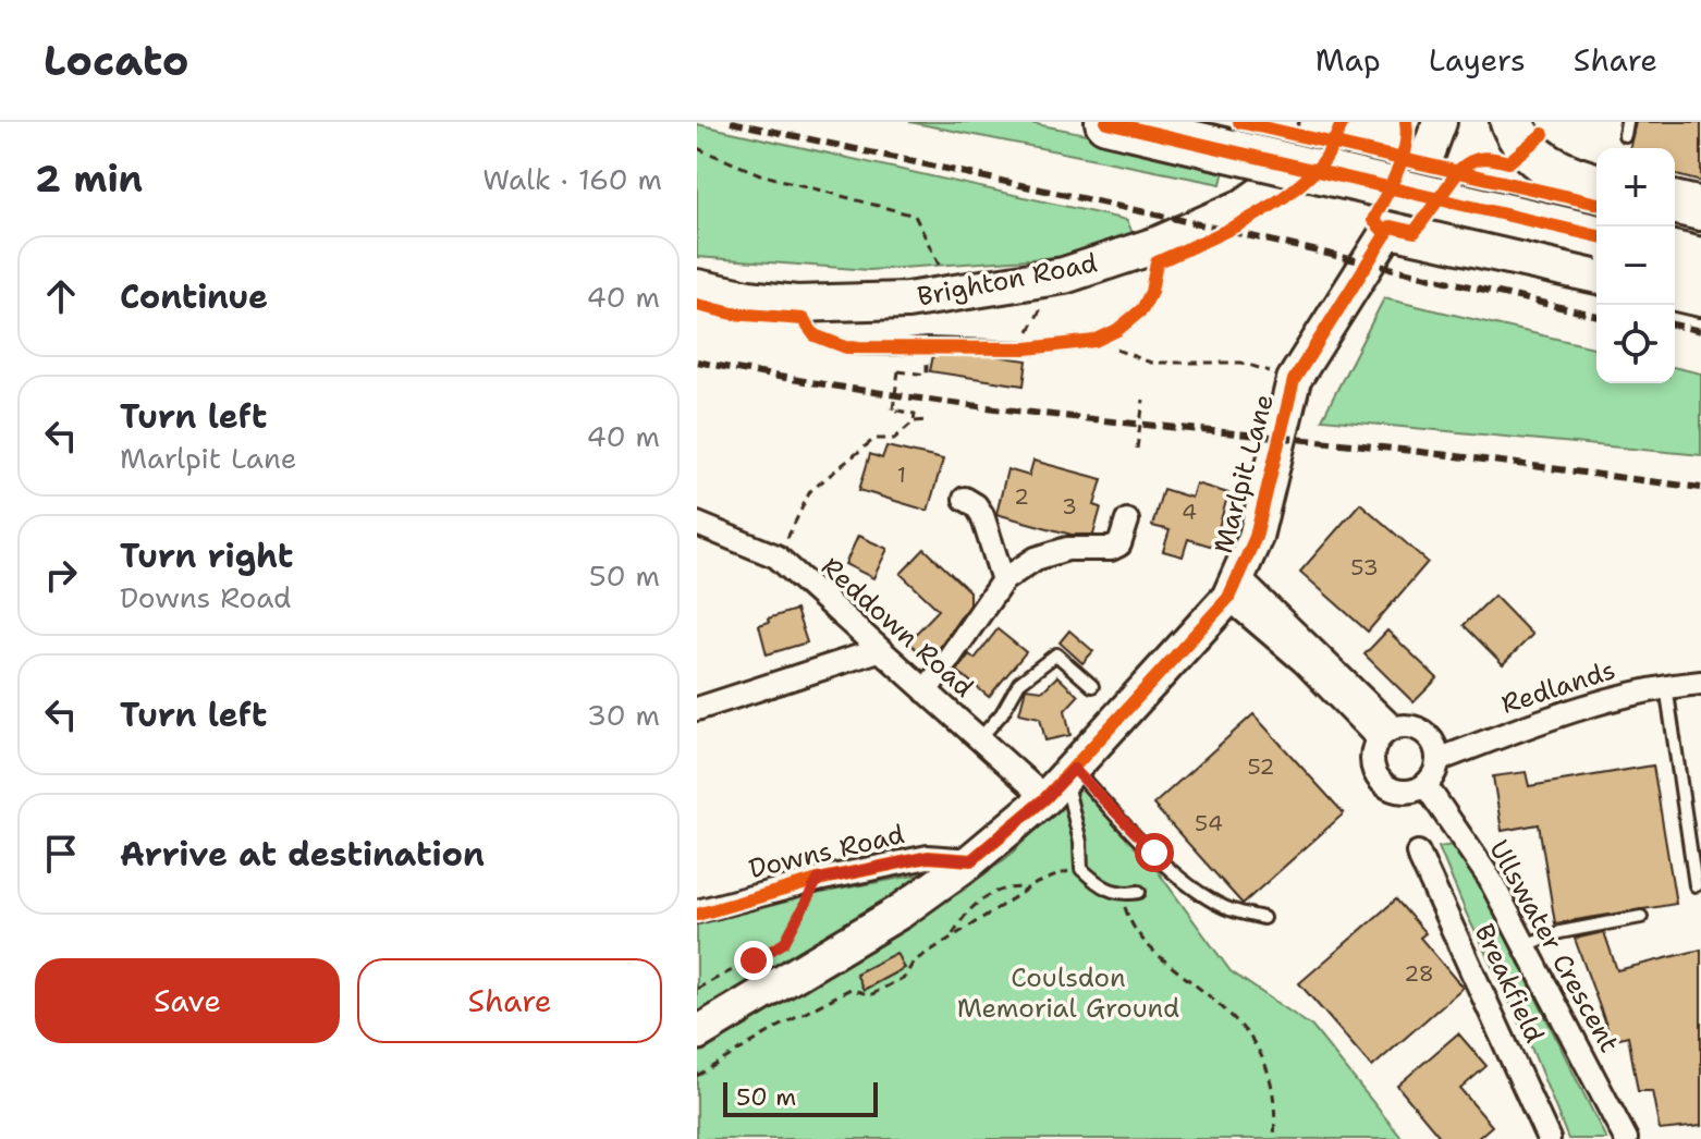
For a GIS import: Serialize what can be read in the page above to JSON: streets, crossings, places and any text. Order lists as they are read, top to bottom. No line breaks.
{"streets":{"main road":["Brighton Road","Marlpit Lane"],"street":["Reddown Road","Redlands","Downs Road","Ullswater Crescent","Breakfield"]},"crossings":[["Marlpit Lane","Reddown Road"],["Marlpit Lane","Downs Road"],["Redlands","Ullswater Crescent"]],"parks":["Coulsdon Memorial Ground"],"house_numbers":["1","2","3","4","53","52","54","28"],"scale_bar":"50 m","page":{"header":"Locato","nav":["Map","Layers","Share"],"heading":["2 min","Walk · 160 m"],"map_buttons":["+","−"],"list":[["Continue","40 m"],["Turn left","Marlpit Lane","40 m"],["Turn right","Downs Road","50 m"],["Turn left","30 m"],"Arrive at destination"],"buttons":["Save","Share"],"scale":"50 m"}}
